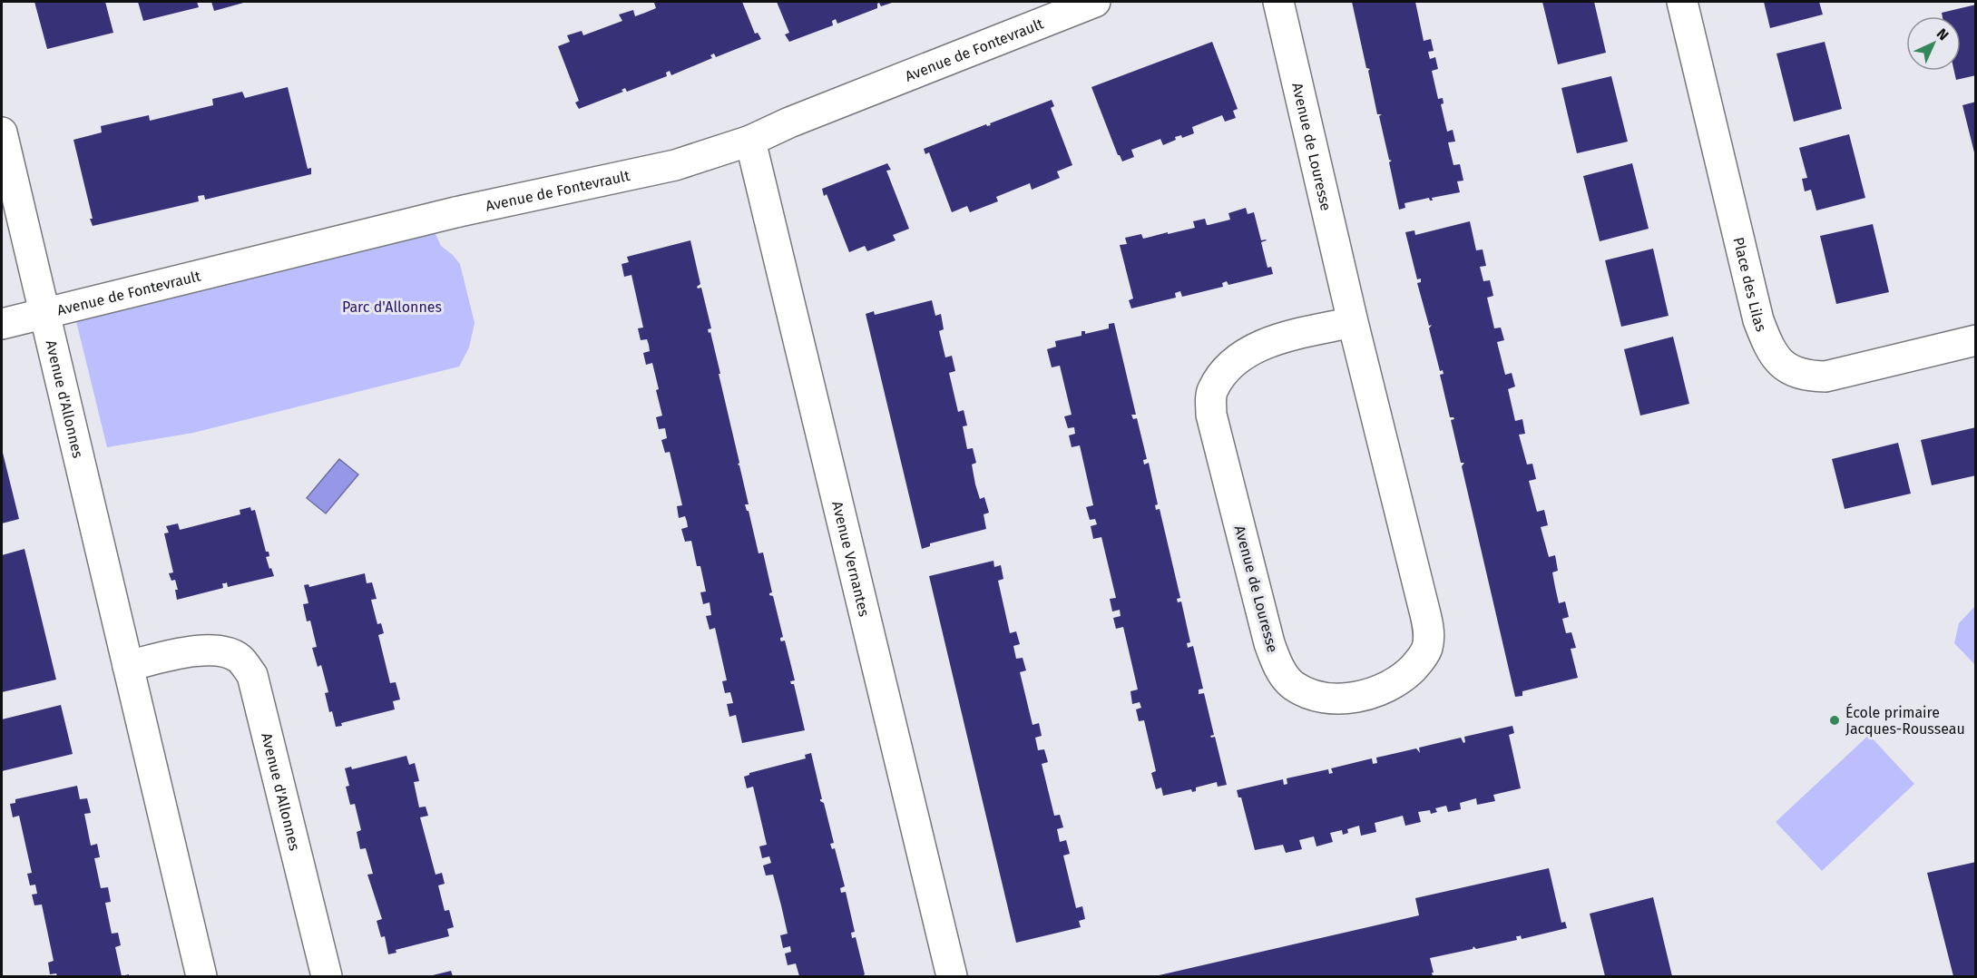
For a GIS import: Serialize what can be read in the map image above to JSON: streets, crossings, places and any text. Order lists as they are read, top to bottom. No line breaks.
{"streets":{"street":["Avenue de Fontevrault","Avenue de Louresse","Place des Lilas","Avenue d'Allonnes","Avenue Vernantes"]},"crossings":[["Avenue de Fontevrault","Avenue d'Allonnes"],["Avenue de Fontevrault","Avenue Vernantes"]],"parks":["Parc d'Allonnes"],"places":["École primaire Jacques-Rousseau"],"north":"top right"}
